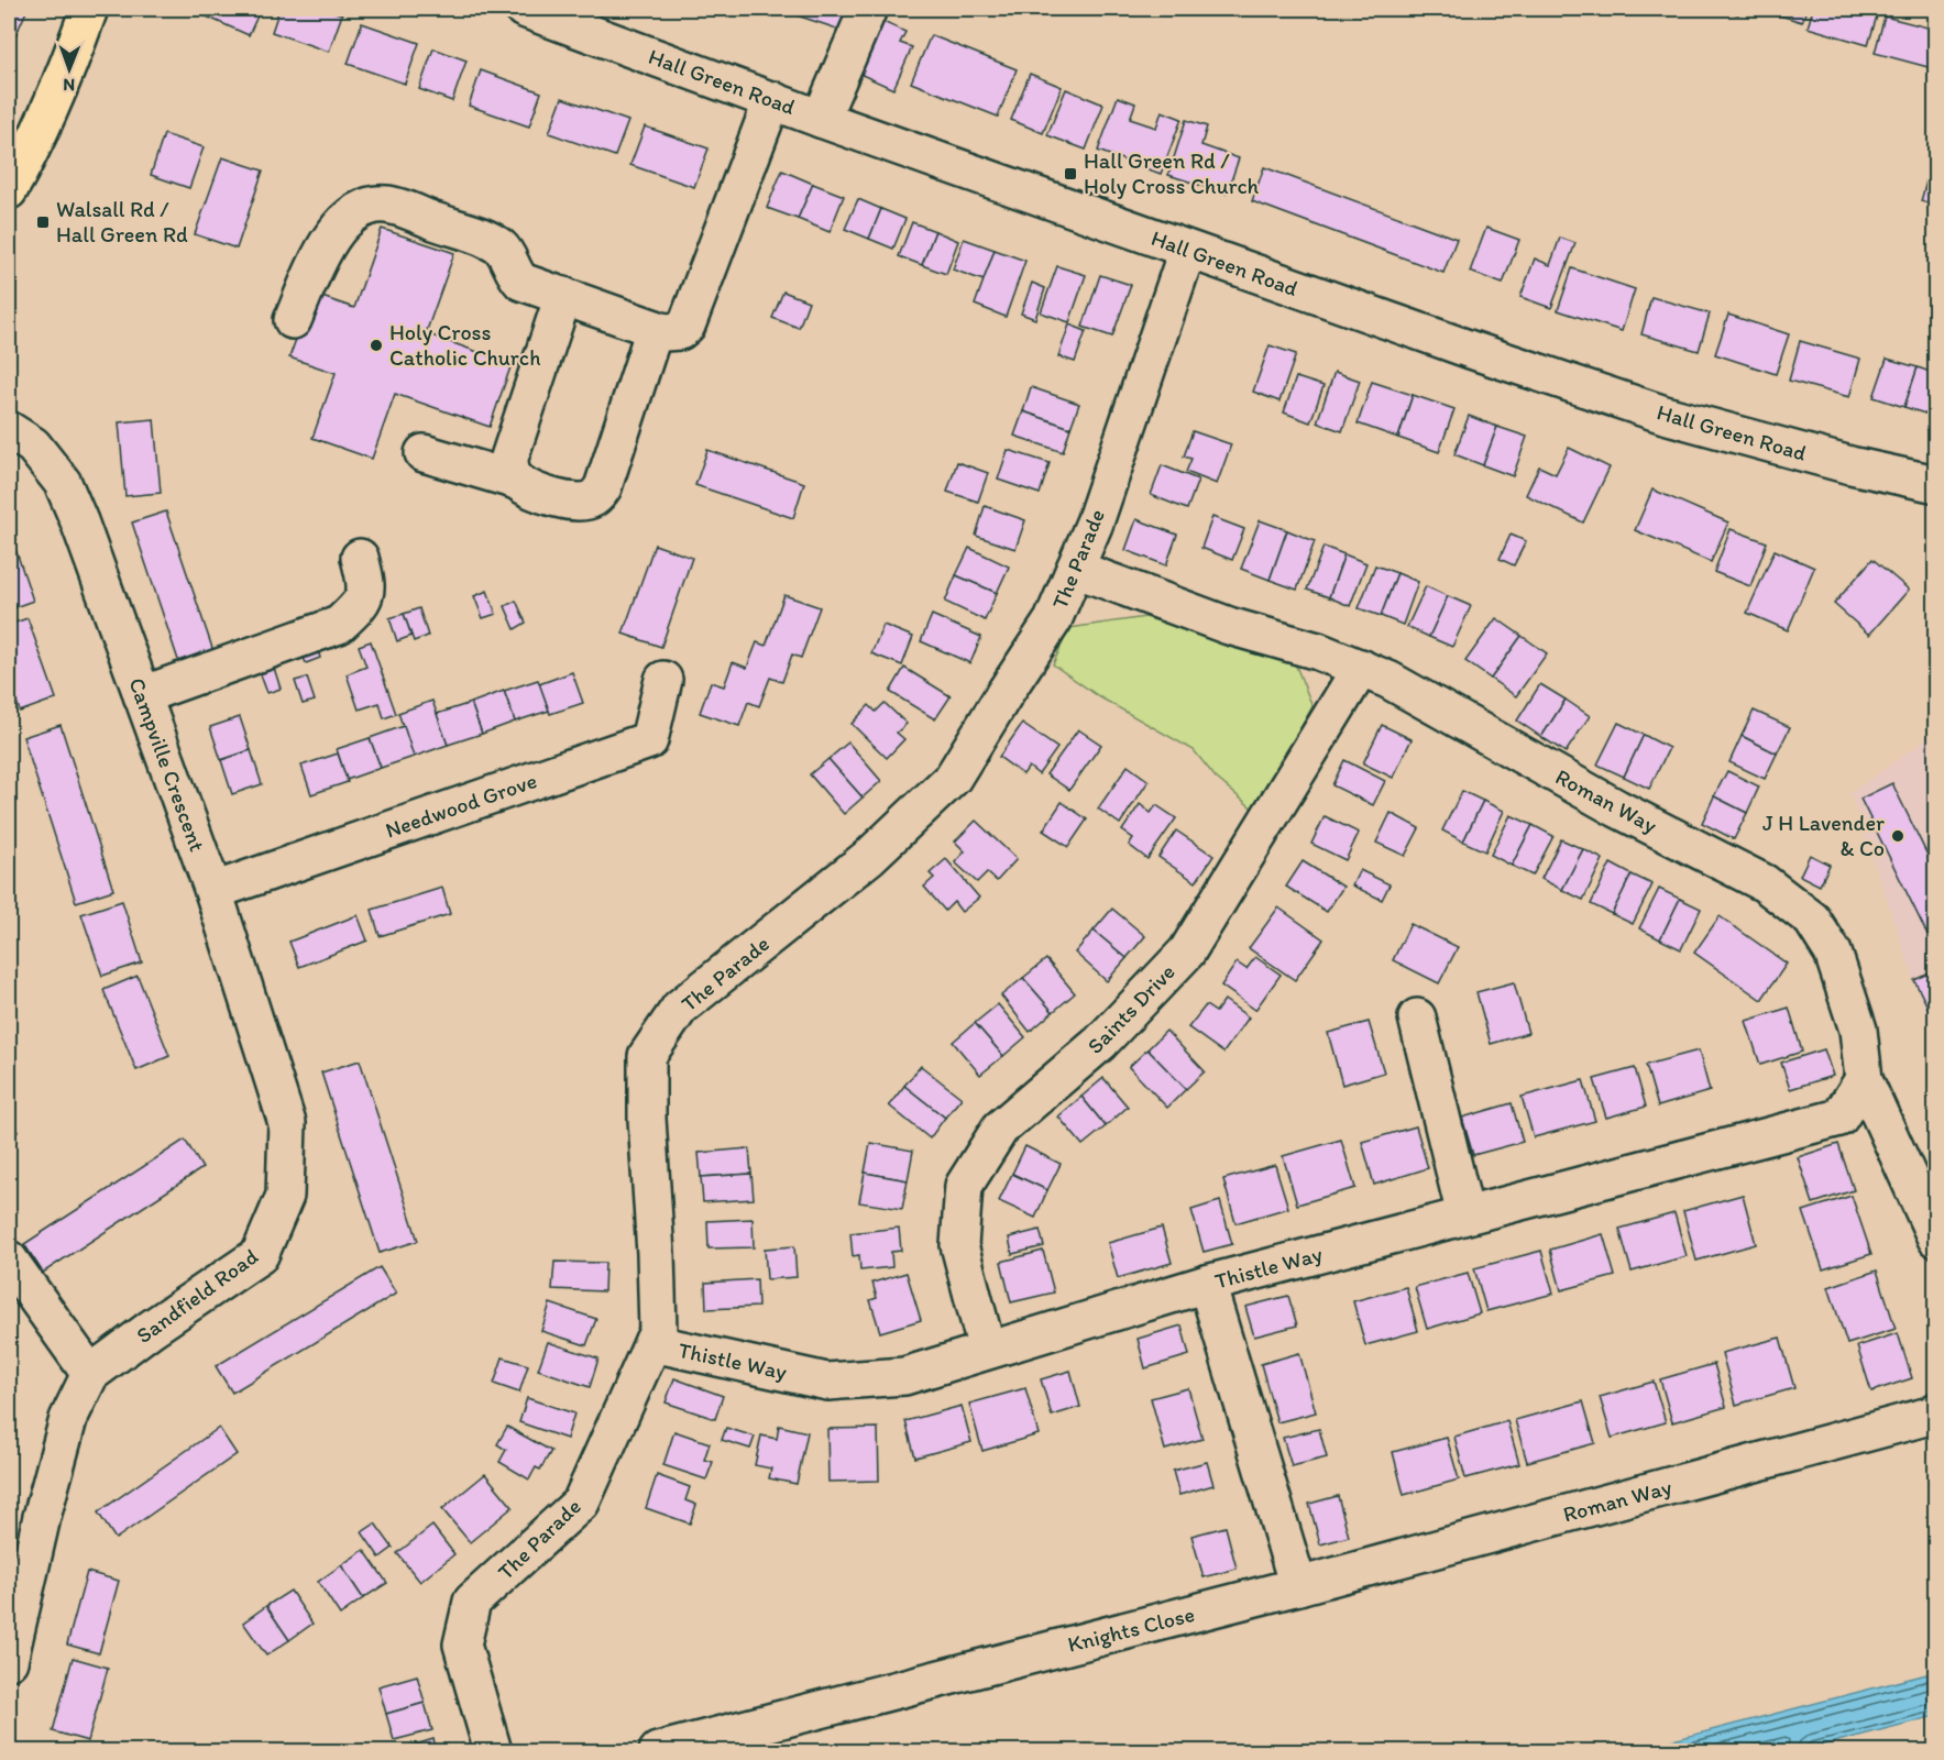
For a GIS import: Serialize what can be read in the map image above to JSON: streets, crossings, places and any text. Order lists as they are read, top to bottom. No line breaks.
{"streets":{"street":["Hall Green Road","The Parade","Campville Crescent","Roman Way","Needwood Grove","Saints Drive","Thistle Way","Sandfield Road","Knights Close"]},"crossings":[["Hall Green Road","The Parade"],["The Parade","Roman Way"],["The Parade","Thistle Way"],["Campville Crescent","Needwood Grove"],["Campville Crescent","Sandfield Road"],["Roman Way","Saints Drive"],["Roman Way","Thistle Way"],["Roman Way","Knights Close"],["Saints Drive","Thistle Way"]],"places":{"transit":["Hall Green Rd / Holy Cross Church","Walsall Rd / Hall Green Rd"],"other":["Holy Cross Catholic Church","J H Lavender & Co"]},"north":"bottom"}
